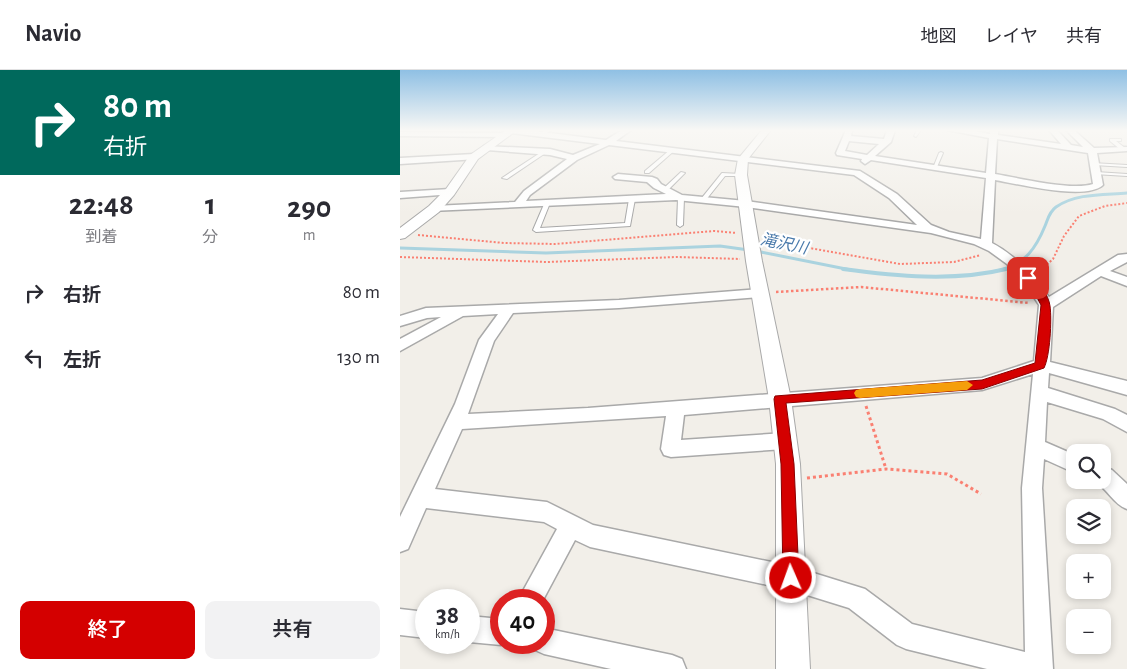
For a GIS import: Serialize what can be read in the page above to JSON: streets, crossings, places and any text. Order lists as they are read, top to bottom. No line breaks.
{"water":["滝沢川"],"page":{"header":"Navio","nav":["地図","レイヤ","共有"],"turn":["80 m","右折"],"eta":["22:48","到着","1","分","290","m"],"list":[{"name":"右折","value":"80 m"},{"name":"左折","value":"130 m"}],"map_buttons":["+","−"],"speed":"38 km/h","limit":"40","buttons":["終了","共有"]}}
